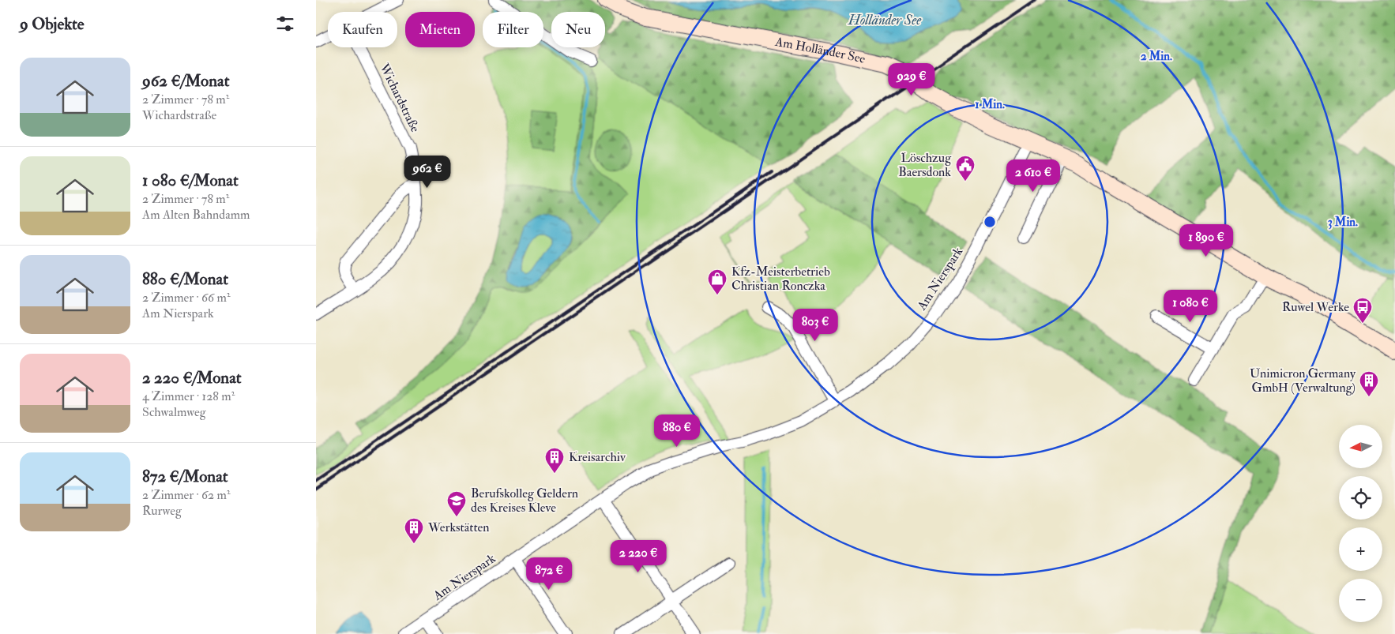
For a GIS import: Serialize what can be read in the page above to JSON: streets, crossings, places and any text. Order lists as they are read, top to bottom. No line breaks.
{"streets":{"street":["Am Holländer See","Wichardstraße","Am Nierspark"]},"crossings":[["Am Holländer See","Am Nierspark"]],"water":["Holländer See"],"places":{"public building":["Löschzug Baersdonk"],"shop":["Kfz-Meisterbetrieb Christian Ronczka"],"bus stop":["Ruwel Werke"],"building":["Unimicron Germany GmbH (Verwaltung)","Kreisarchiv","Werkstätten"],"school or university":["Berufskolleg Geldern des Kreises Kleve"]},"north":"left","page":{"heading":"9 Objekte","chip":["Kaufen","Mieten","Filter","Neu"],"list":[{"name":"962 €/Monat","note":"2 Zimmer · 78 m² · Wichardstraße"},{"name":"1 080 €/Monat","note":"2 Zimmer · 78 m² · Am Alten Bahndamm"},{"name":"880 €/Monat","note":"2 Zimmer · 66 m² · Am Nierspark"},{"name":"2 220 €/Monat","note":"4 Zimmer · 128 m² · Schwalmweg"},{"name":"872 €/Monat","note":"2 Zimmer · 62 m² · Rurweg"}],"price":["929 €","962 €","2 610 €","1 890 €","1 080 €","803 €","880 €","2 220 €","872 €"],"map_buttons":["+","−"]},"rings":["2 Min.","1 Min.","3 Min."]}
